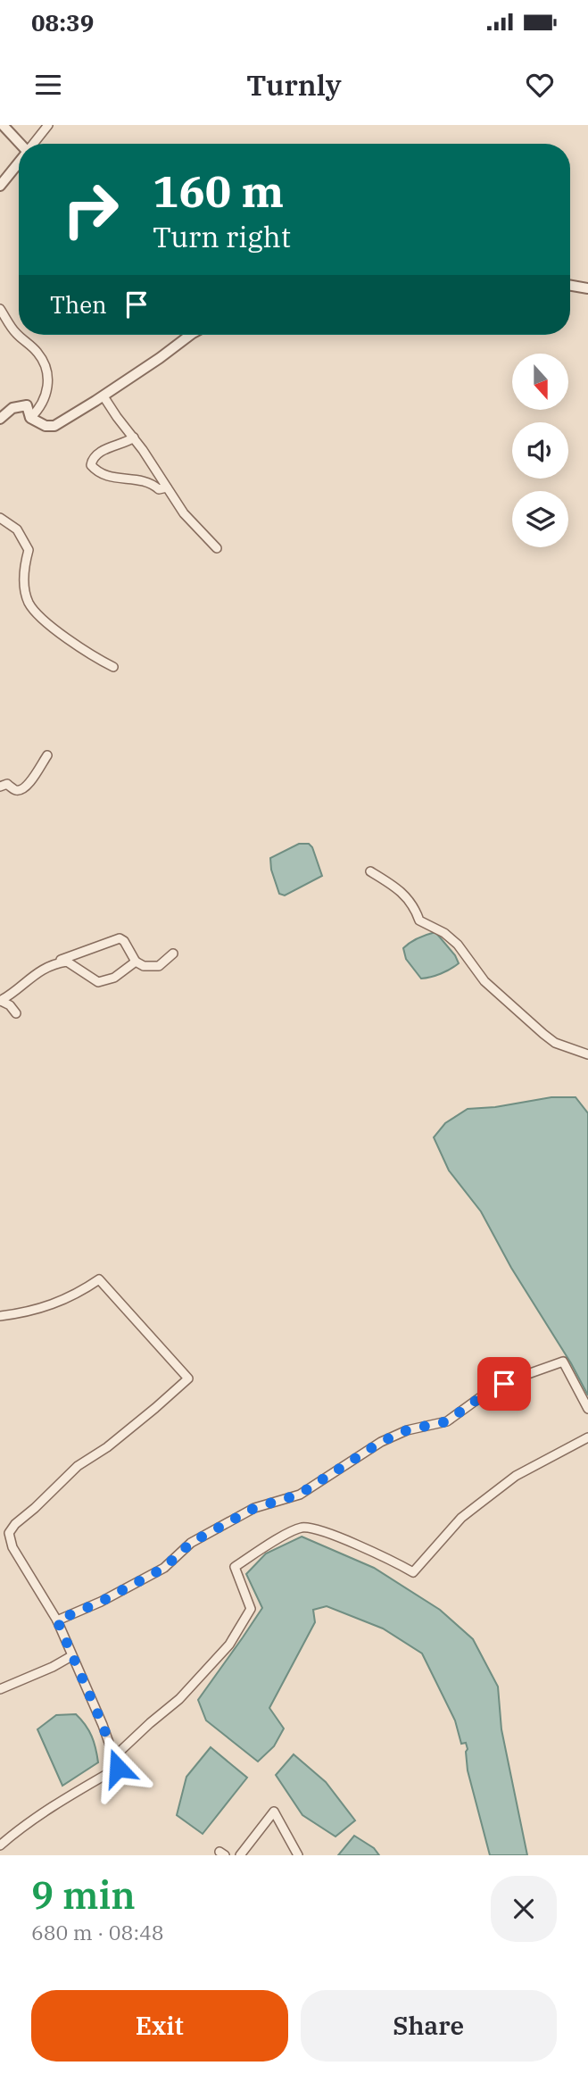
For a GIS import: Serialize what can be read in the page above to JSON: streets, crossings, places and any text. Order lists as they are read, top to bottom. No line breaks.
{"north":"bottom","page":{"status":"08:39","header":"Turnly","turn":["160 m","Turn right"],"then":"Then","heading":["9 min","680 m · 08:48"],"buttons":["Exit","Share"]}}
